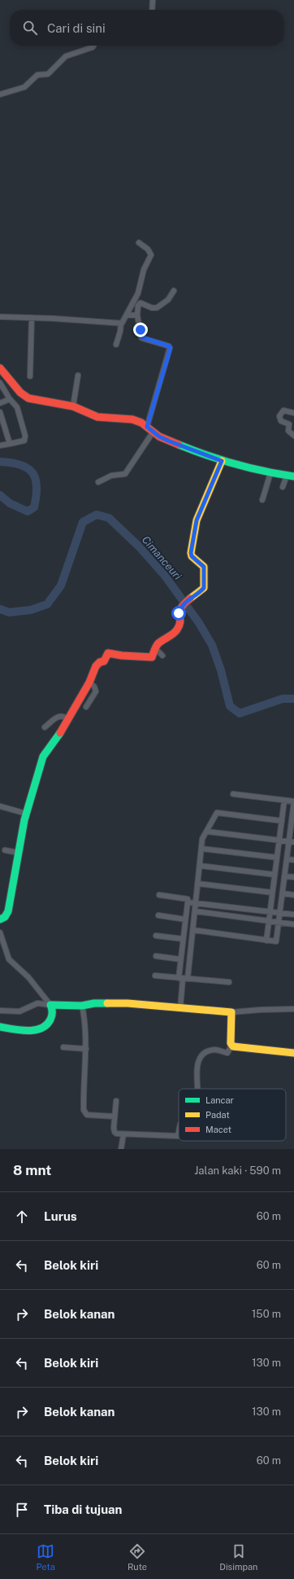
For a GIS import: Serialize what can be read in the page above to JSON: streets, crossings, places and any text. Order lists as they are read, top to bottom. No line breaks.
{"water":["Cimanceuri"],"legend":["Lancar","Padat","Macet"],"page":{"search":"Cari di sini","heading":["8 mnt","Jalan kaki · 590 m"],"list":[["Lurus","60 m"],["Belok kiri","60 m"],["Belok kanan","150 m"],["Belok kiri","130 m"],["Belok kanan","130 m"],["Belok kiri","60 m"],"Tiba di tujuan"],"nav":["Peta","Rute","Disimpan"]}}
